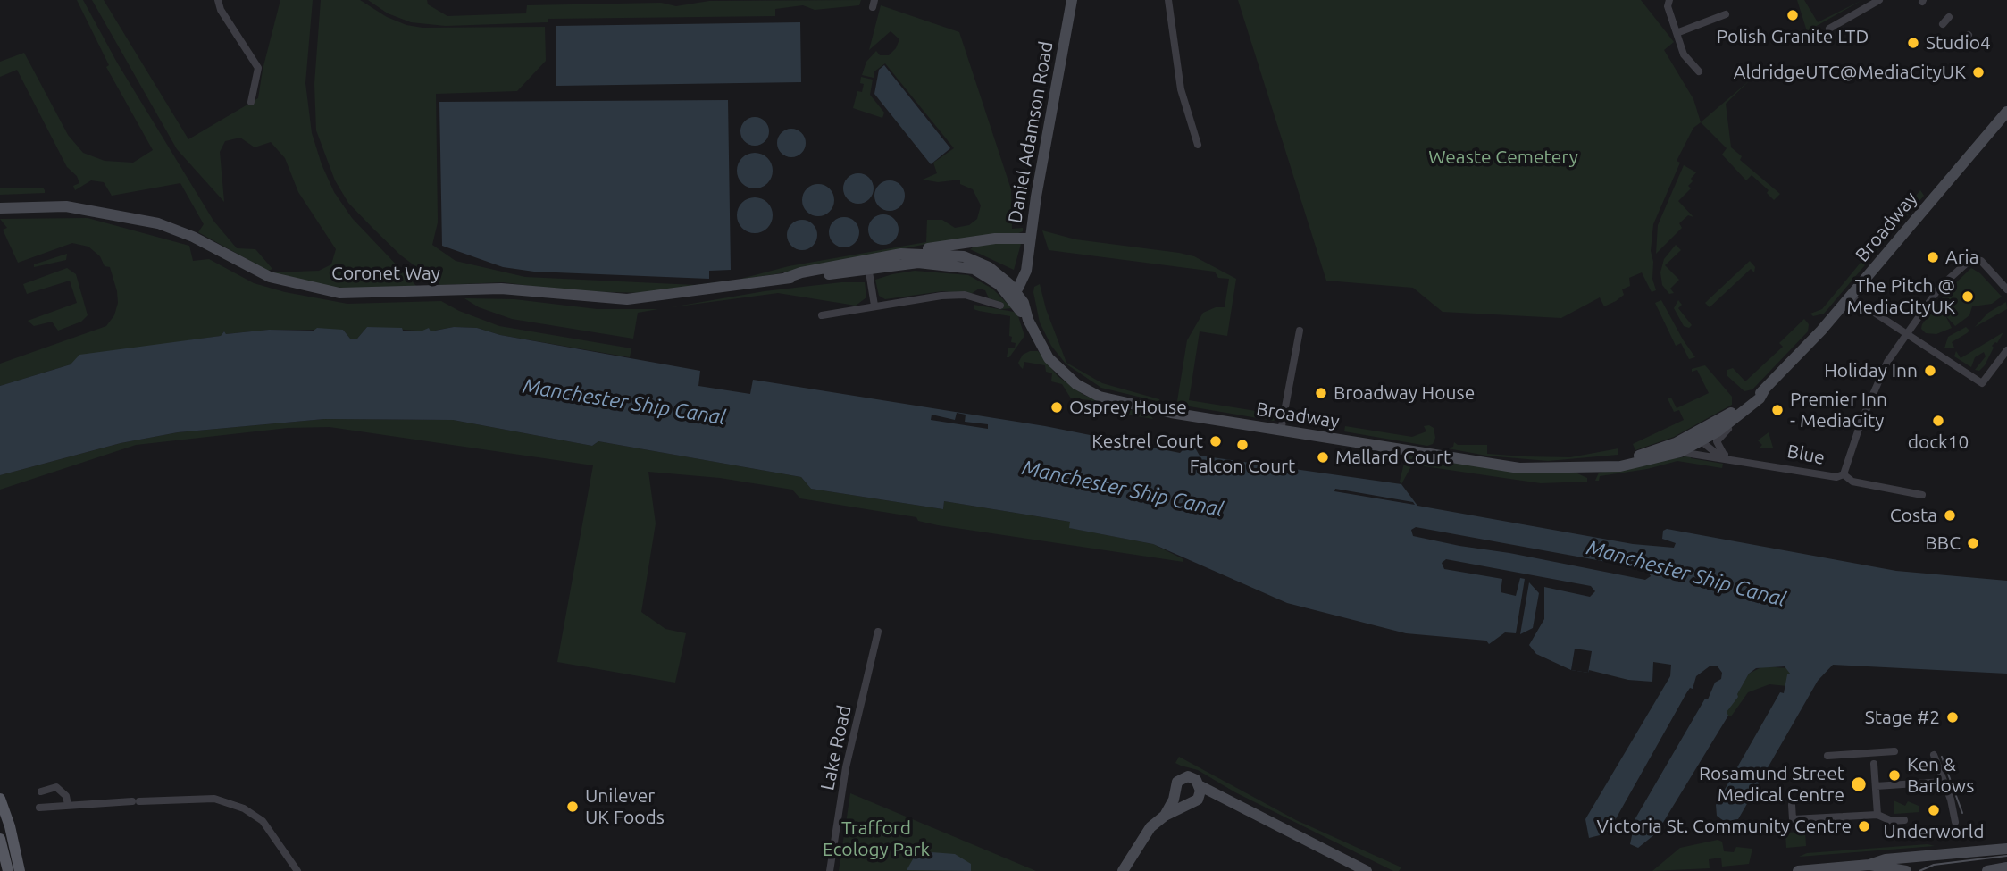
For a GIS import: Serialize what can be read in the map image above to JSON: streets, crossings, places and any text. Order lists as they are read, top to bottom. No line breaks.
{"streets":{"street":["Daniel Adamson Road","Broadway","Coronet Way","Blue","Lake Road"]},"crossings":[["Daniel Adamson Road","Coronet Way"],["Broadway","Coronet Way"],["Broadway","Blue"]],"water":["Manchester Ship Canal"],"parks":["Weaste Cemetery","Trafford Ecology Park"],"places":["Polish Granite LTD","Studio4","AldridgeUTC@MediaCityUK","Aria","The Pitch @ MediaCityUK","Holiday Inn","Broadway House","Osprey House","Premier Inn - MediaCity","dock10","Kestrel Court","Falcon Court","Mallard Court","Costa","BBC","Stage #2","Ken & Barlows","Rosamund Street Medical Centre","Unilever UK Foods","Underworld","Victoria St. Community Centre"]}
